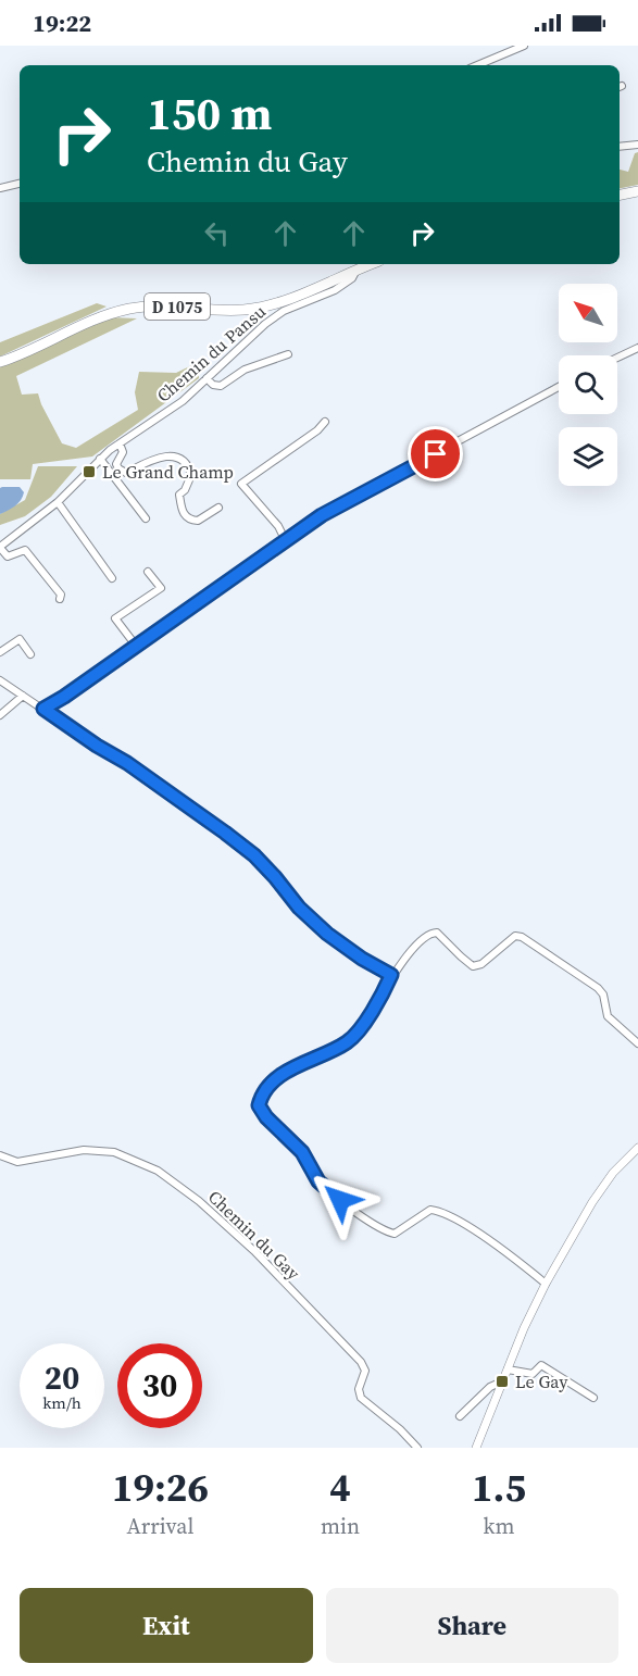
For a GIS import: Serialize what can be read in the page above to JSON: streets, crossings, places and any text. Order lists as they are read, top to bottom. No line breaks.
{"streets":{"main road":["D 1075"],"street":["Chemin du Pansu","Chemin du Gay"]},"crossings":[["D 1075","Chemin du Pansu"]],"places":{"transit":["Le Grand Champ","Le Gay"]},"north":"top left","page":{"status":"19:22","turn":["150 m","Chemin du Gay"],"speed":"20 km/h","limit":"30","eta":["19:26","Arrival","4","min","1.5","km"],"buttons":["Exit","Share"]}}
